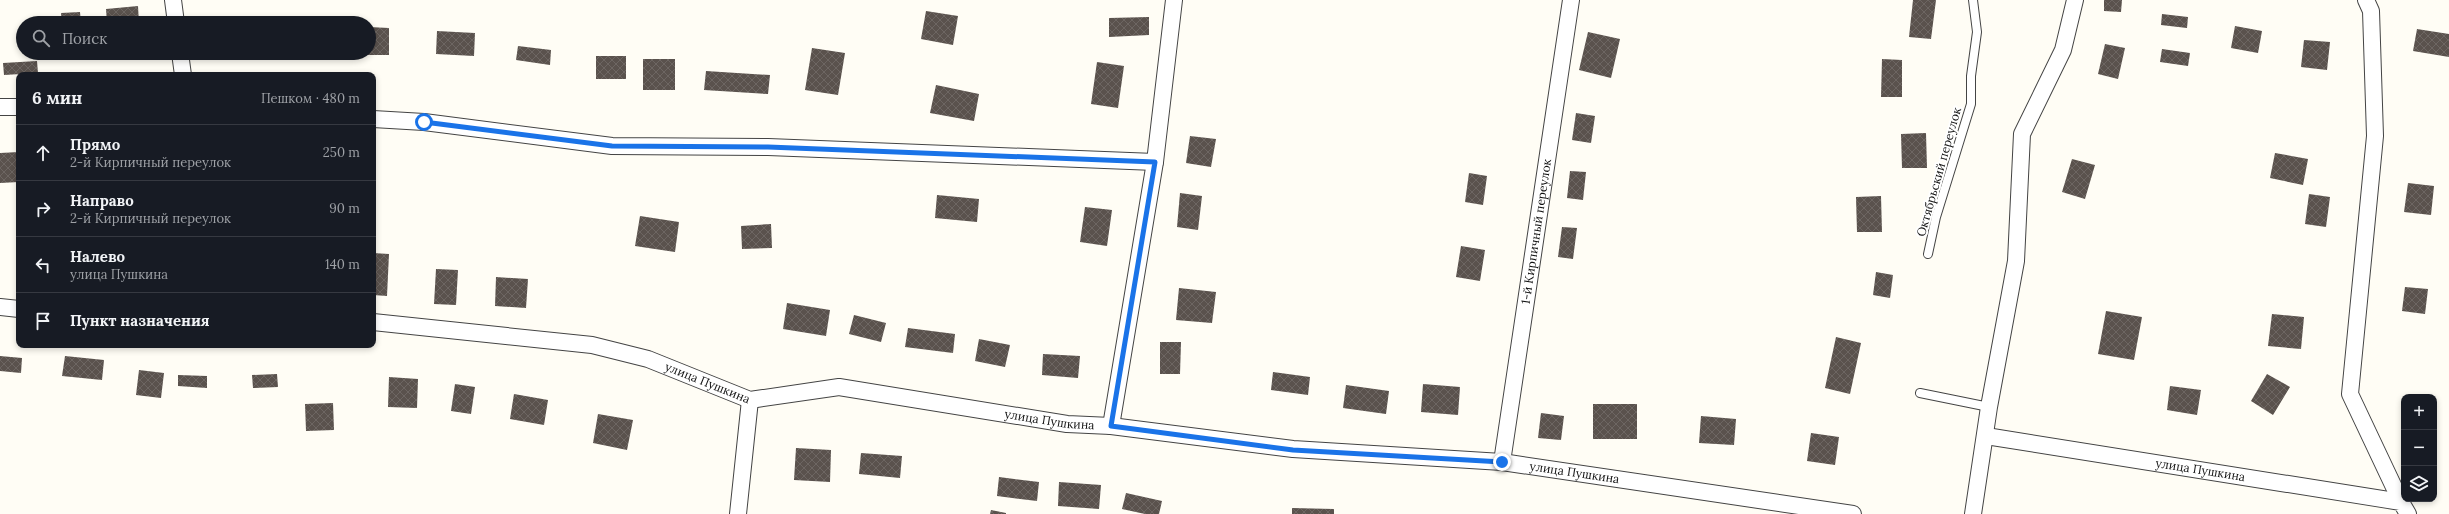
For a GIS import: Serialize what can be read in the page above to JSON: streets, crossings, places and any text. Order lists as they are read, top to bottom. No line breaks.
{"streets":{"street":["1-й Кирпичный переулок","улица Пушкина"],"lane":["Октябрьский переулок"]},"crossings":[["1-й Кирпичный переулок","улица Пушкина"]],"page":{"search":"Поиск","heading":["6 мин","Пешком · 480 m"],"list":[["Прямо","2-й Кирпичный переулок","250 m"],["Направо","2-й Кирпичный переулок","90 m"],["Налево","улица Пушкина","140 m"],"Пункт назначения"],"map_buttons":["+","−"]}}
